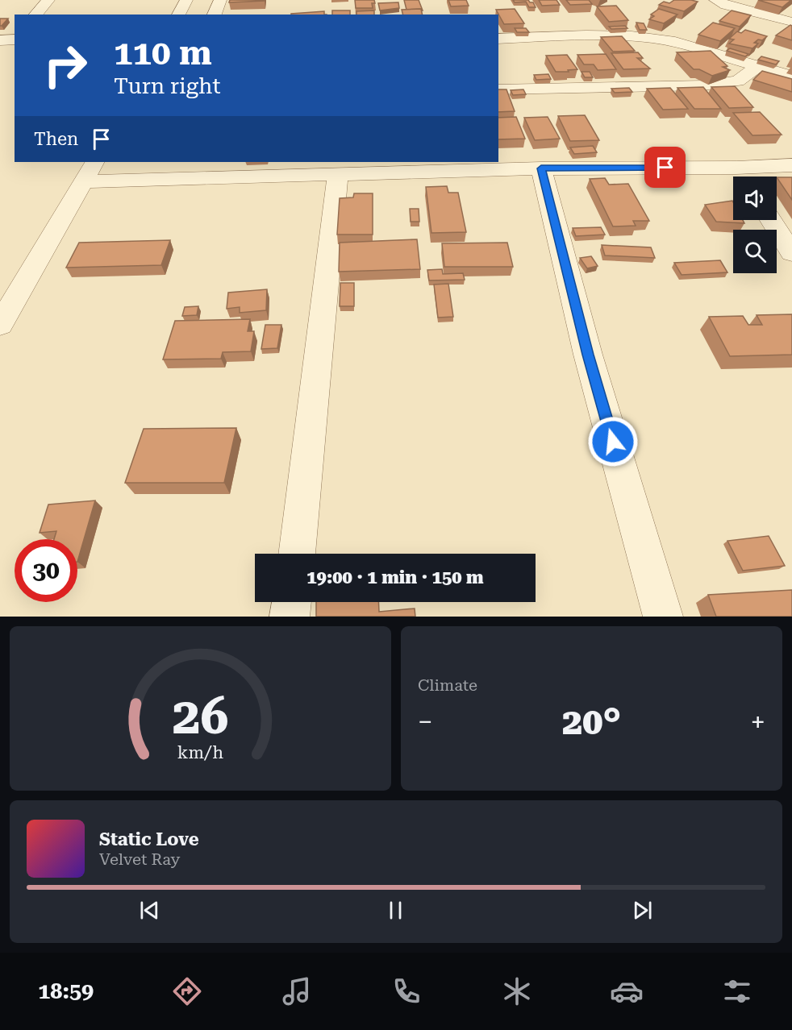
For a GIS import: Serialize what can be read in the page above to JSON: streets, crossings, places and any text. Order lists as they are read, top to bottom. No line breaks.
{"page":{"turn":["110 m","Turn right"],"then":"Then","limit":"30","trip":"19:00 · 1 min · 150 m","tile":"Climate","heat":["−","20°","+"],"song":["Static Love","Velvet Ray"],"tabs":"18:59","gauge":["26","km/h"]}}
